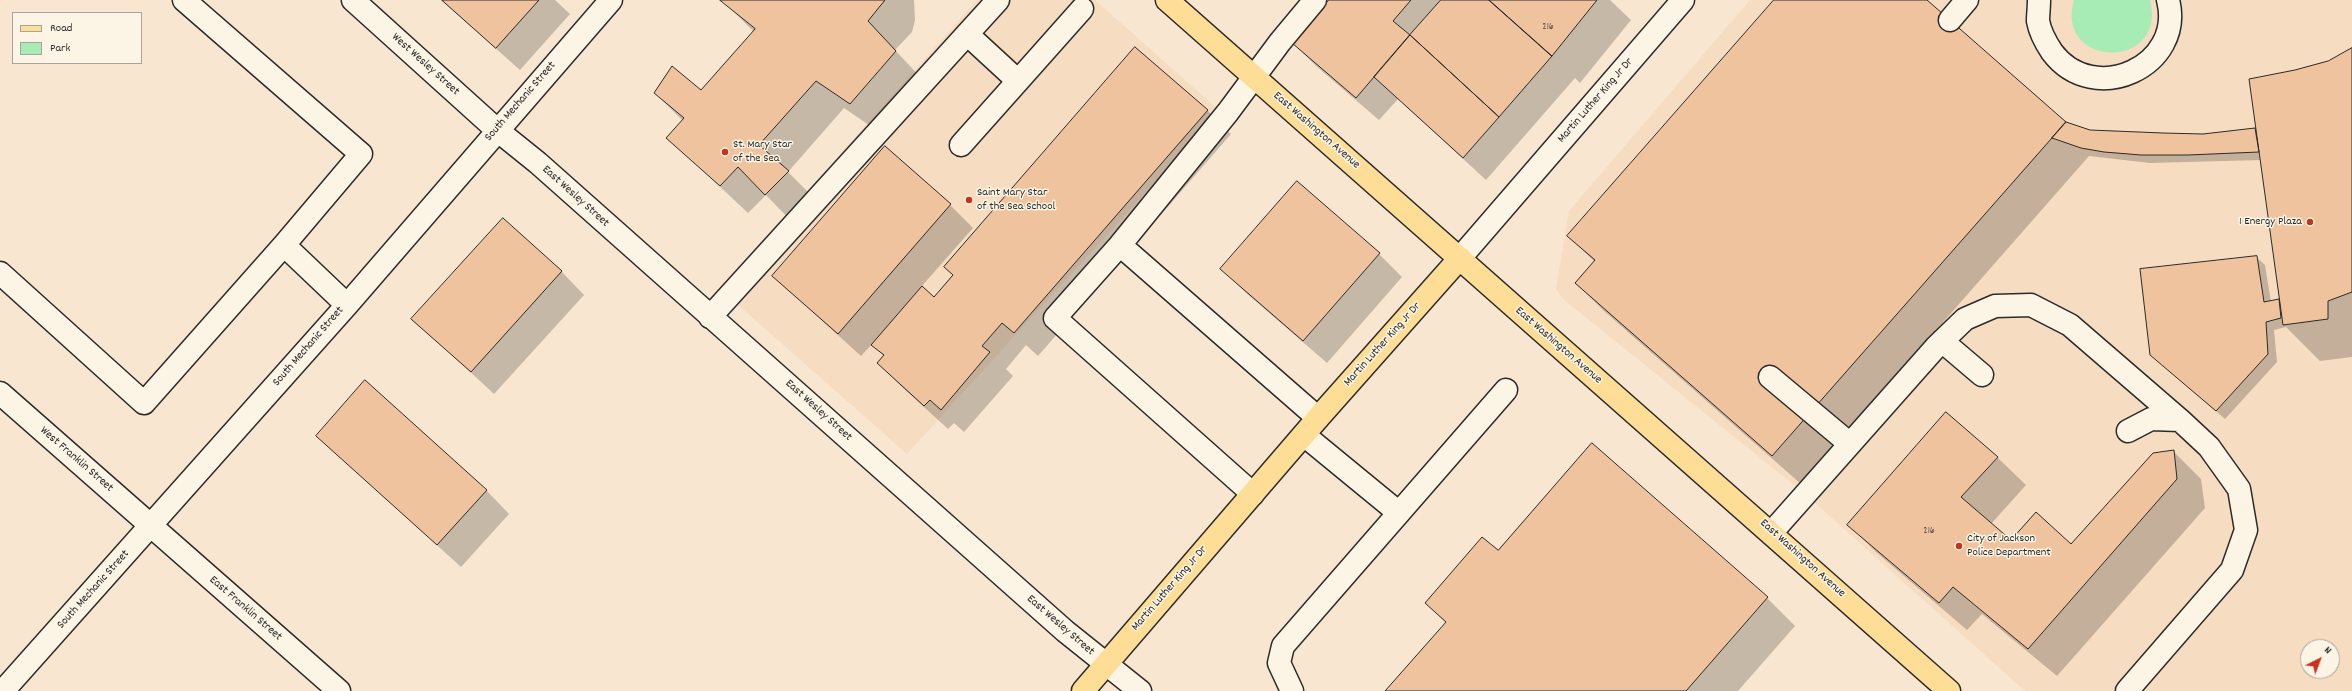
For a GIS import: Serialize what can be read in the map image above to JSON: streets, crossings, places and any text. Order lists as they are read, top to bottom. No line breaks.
{"streets":{"main road":["Martin Luther King Jr Dr","East Washington Avenue"],"street":["West Wesley Street","South Mechanic Street","East Wesley Street","West Franklin Street","East Franklin Street"]},"crossings":[["West Wesley Street","South Mechanic Street"],["West Wesley Street","East Wesley Street"],["Martin Luther King Jr Dr","East Washington Avenue"],["Martin Luther King Jr Dr","East Wesley Street"],["South Mechanic Street","East Wesley Street"],["South Mechanic Street","West Franklin Street"],["South Mechanic Street","East Franklin Street"],["West Franklin Street","East Franklin Street"]],"places":["St. Mary Star of the Sea","Saint Mary Star of the Sea School","1 Energy Plaza","City of Jackson Police Department"],"house_numbers":["216","216"],"legend":["Road","Park"],"north":"top right"}
